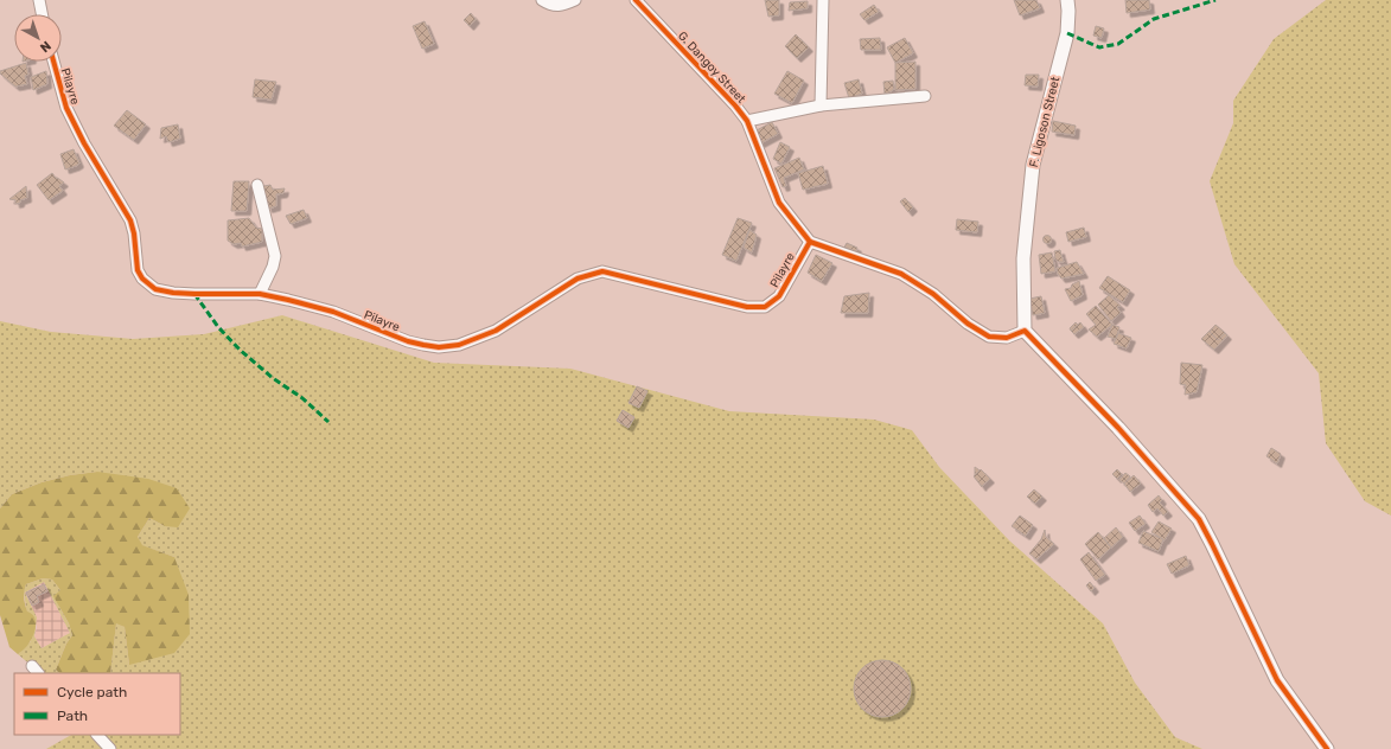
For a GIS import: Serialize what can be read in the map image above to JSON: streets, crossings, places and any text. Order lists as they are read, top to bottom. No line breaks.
{"streets":{"street":["G. Dangoy Street","Pilayre","F. Ligoson Street"]},"crossings":[["G. Dangoy Street","Pilayre"]],"legend":["Cycle path","Path"],"north":"bottom right"}
